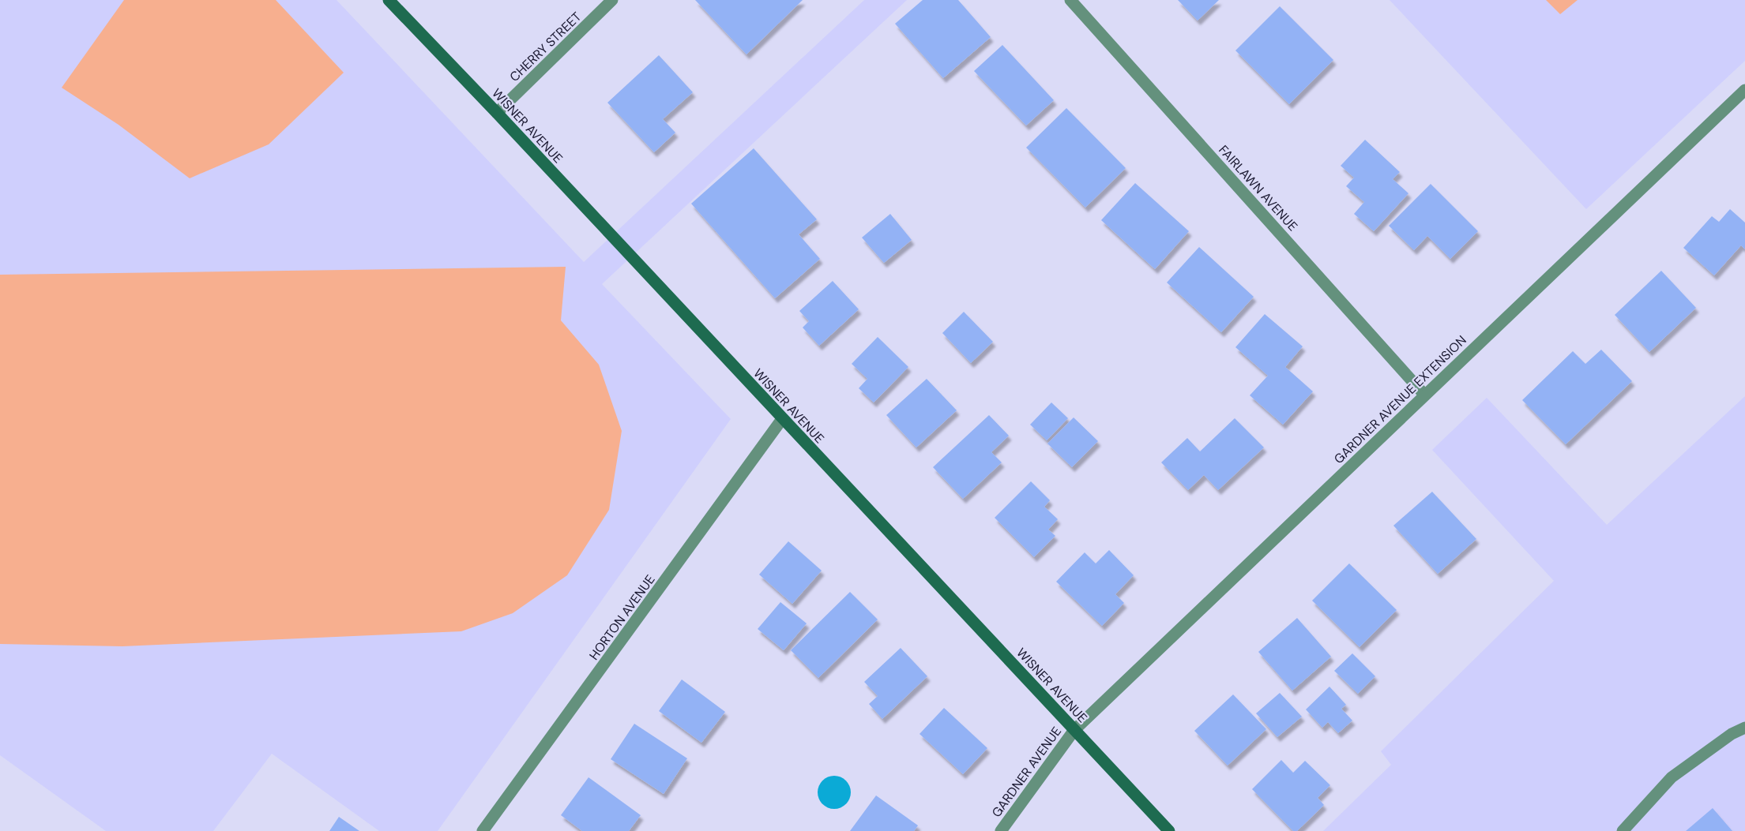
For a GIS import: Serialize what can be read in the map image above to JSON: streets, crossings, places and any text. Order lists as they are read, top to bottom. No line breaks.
{"streets":{"street":["CHERRY STREET","WISNER AVENUE","FAIRLAWN AVENUE","GARDNER AVENUE EXTENSION","HORTON AVENUE","GARDNER AVENUE"]},"crossings":[["CHERRY STREET","WISNER AVENUE"],["WISNER AVENUE","GARDNER AVENUE EXTENSION"],["WISNER AVENUE","HORTON AVENUE"],["WISNER AVENUE","GARDNER AVENUE"],["FAIRLAWN AVENUE","GARDNER AVENUE EXTENSION"],["GARDNER AVENUE EXTENSION","GARDNER AVENUE"]]}
